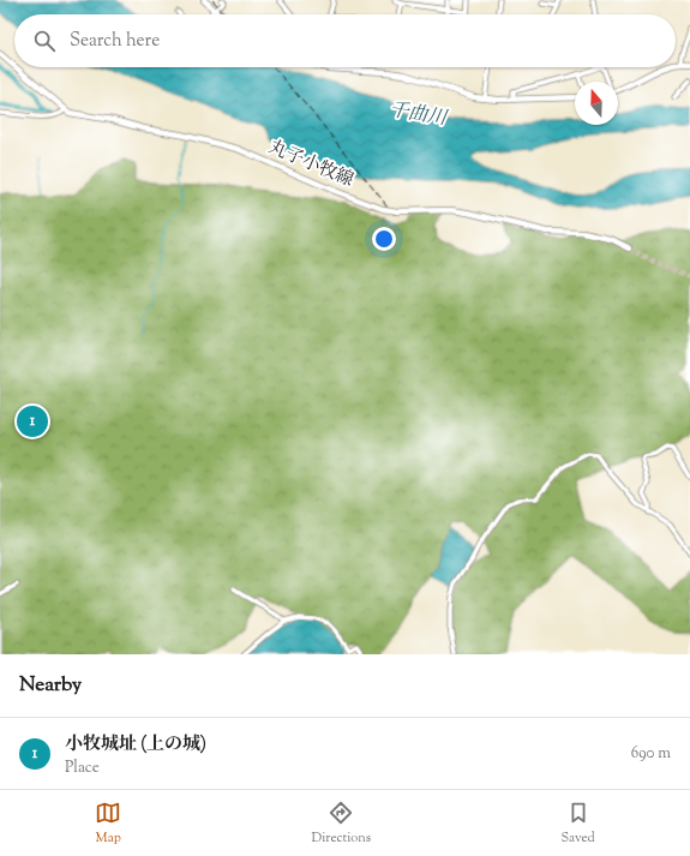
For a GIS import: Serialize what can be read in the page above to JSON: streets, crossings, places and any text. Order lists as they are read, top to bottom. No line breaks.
{"streets":{"street":["丸子小牧線"]},"water":["千曲川"],"north":"top","page":{"search":"Search here","pins":"1","heading":"Nearby","list":[{"mark":"1","name":"小牧城址 (上の城)","note":"Place","value":"690 m"}],"nav":["Map","Directions","Saved"]}}
